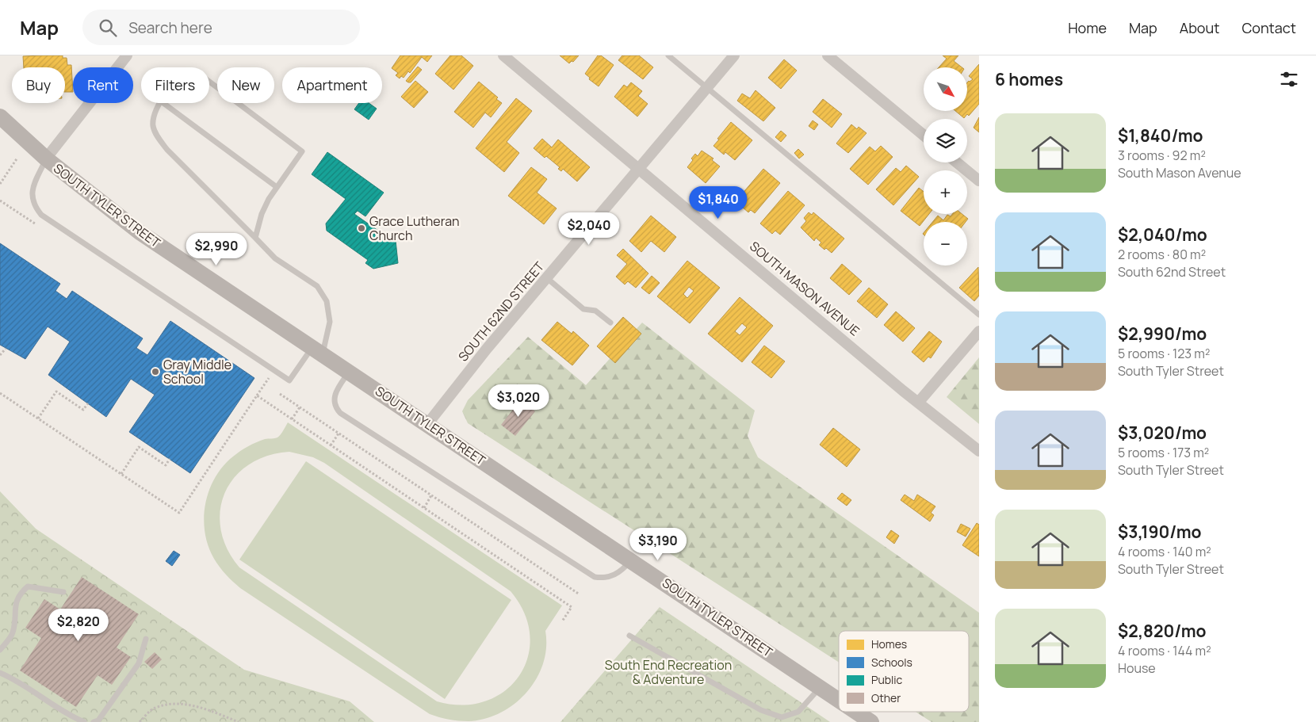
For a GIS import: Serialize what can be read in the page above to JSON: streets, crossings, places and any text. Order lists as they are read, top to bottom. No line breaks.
{"streets":{"street":["SOUTH TYLER STREET","SOUTH MASON AVENUE","SOUTH 62ND STREET"]},"crossings":[["SOUTH TYLER STREET","SOUTH 62ND STREET"],["SOUTH MASON AVENUE","SOUTH 62ND STREET"]],"parks":["South End Recreation & Adventure"],"places":["Grace Lutheran Church","Gray Middle School"],"legend":["Homes","Schools","Public","Other"],"north":"bottom right","page":{"header":"Map","search":"Search here","nav":["Home","Map","About","Contact"],"heading":"6 homes","map_buttons":["+","−"],"chip":["Buy","Rent","Filters","New","Apartment"],"list":[{"name":"$1,840/mo","note":"3 rooms · 92 m² · South Mason Avenue"},{"name":"$2,040/mo","note":"2 rooms · 80 m² · South 62nd Street"},{"name":"$2,990/mo","note":"5 rooms · 123 m² · South Tyler Street"},{"name":"$3,020/mo","note":"5 rooms · 173 m² · South Tyler Street"},{"name":"$3,190/mo","note":"4 rooms · 140 m² · South Tyler Street"},{"name":"$2,820/mo","note":"4 rooms · 144 m² · House"}],"price":["$1,840","$2,040","$2,990","$3,020","$3,190","$2,820"]}}
